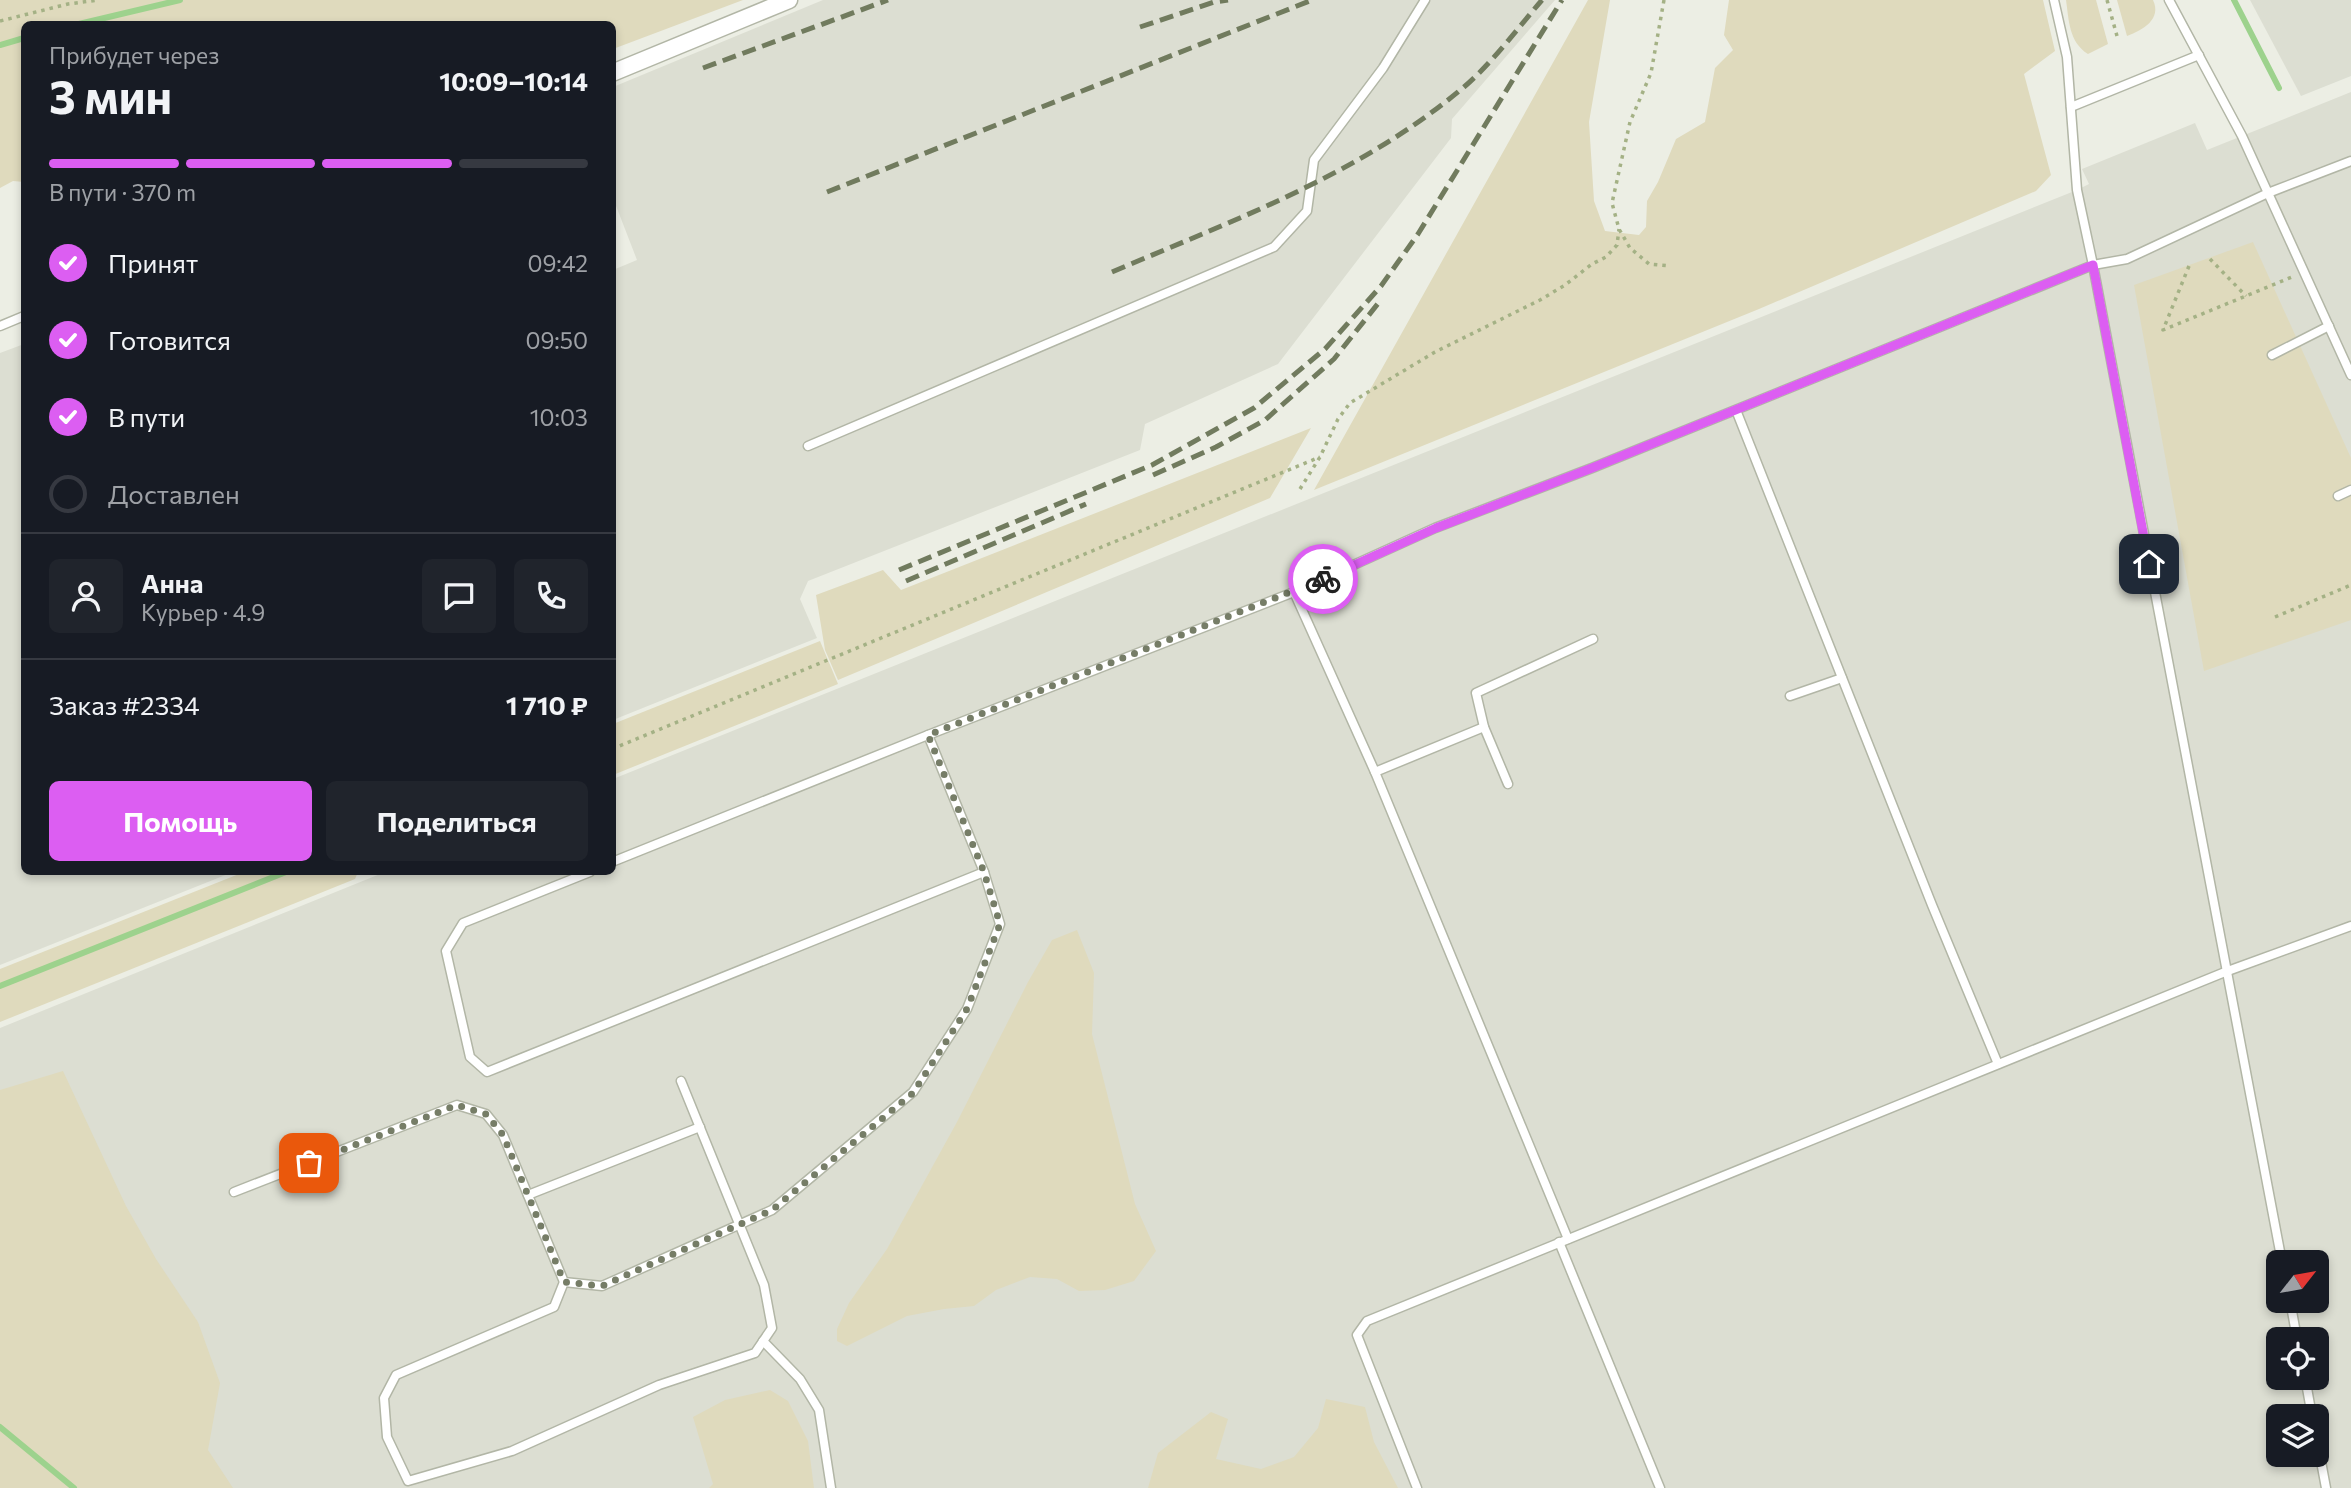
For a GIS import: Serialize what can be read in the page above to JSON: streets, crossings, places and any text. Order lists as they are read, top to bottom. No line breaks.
{"north":"top right","page":{"heading":["3 мин","Прибудет через","10:09–10:14"],"panel":["Анна","Курьер · 4.9","Заказ #2334","1 710 ₽"],"bar":"В пути · 370 m","list":[["Принят","09:42"],["Готовится","09:50"],["В пути","10:03"],"Доставлен"],"buttons":["Помощь","Поделиться"]}}
